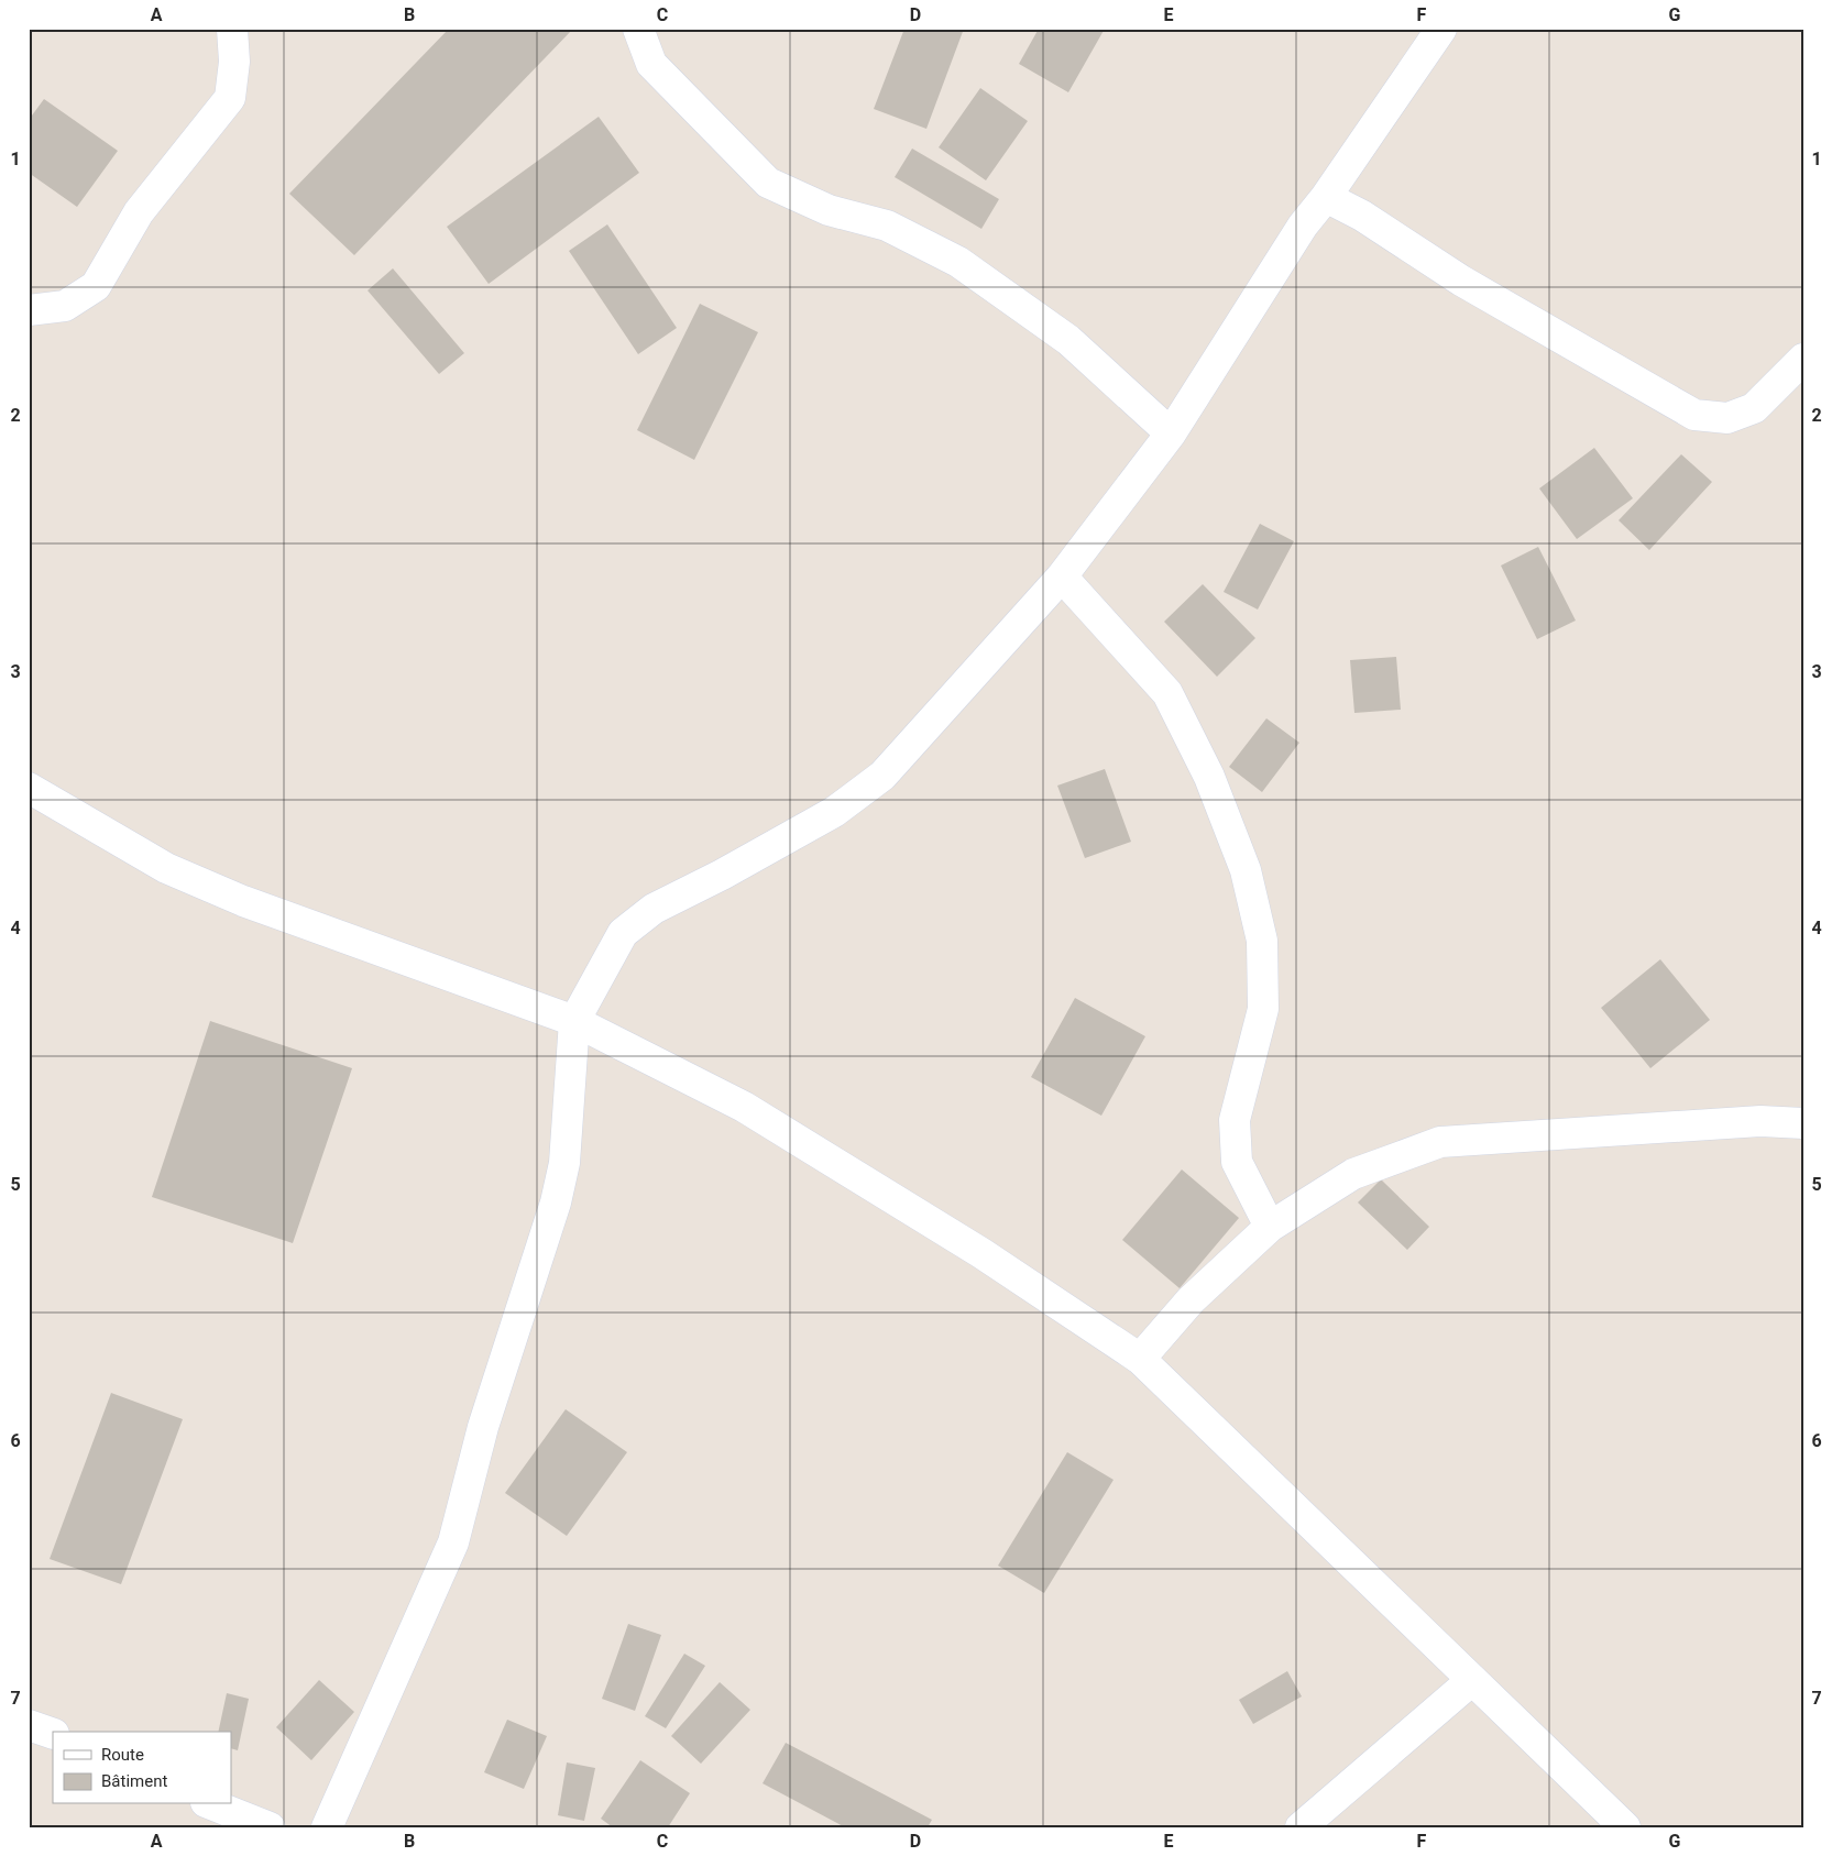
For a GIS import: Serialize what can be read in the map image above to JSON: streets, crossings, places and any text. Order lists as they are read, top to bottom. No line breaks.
{"legend":["Route","Bâtiment"],"grid":{"columns":["A","B","C","D","E","F","G"],"rows":["1","2","3","4","5","6","7"]}}
